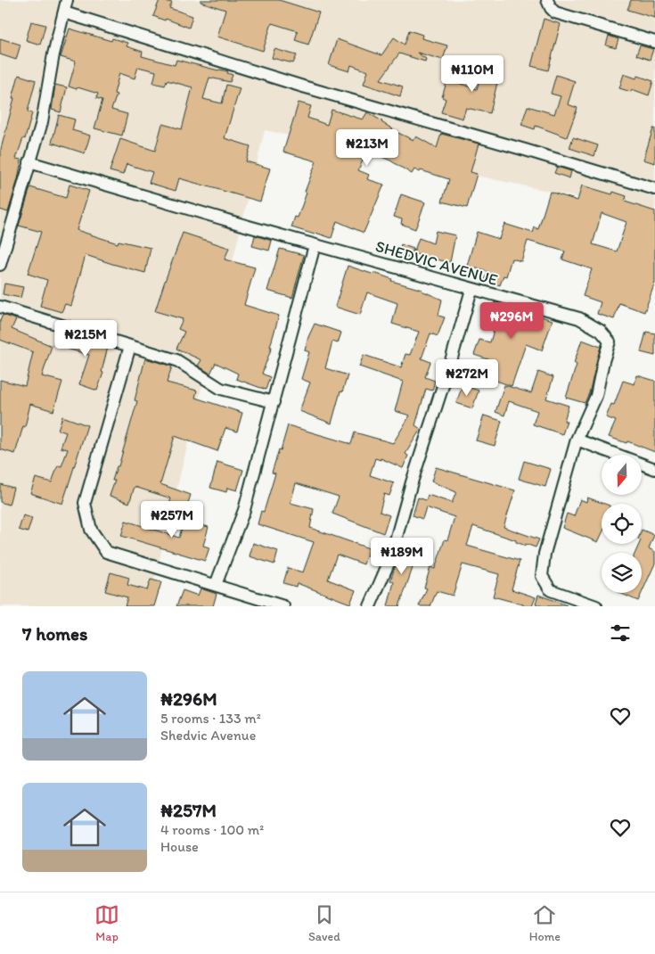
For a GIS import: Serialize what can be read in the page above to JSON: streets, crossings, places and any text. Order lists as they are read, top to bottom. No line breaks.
{"streets":{"street":["SHEDVIC AVENUE"]},"north":"bottom","page":{"price":["₦110M","₦213M","₦296M","₦215M","₦272M","₦257M","₦189M"],"heading":"7 homes","list":[{"name":"₦296M","note":"5 rooms · 133 m² · Shedvic Avenue"},{"name":"₦257M","note":"4 rooms · 100 m² · House"}],"tabs":["Map","Saved","Home"]}}
